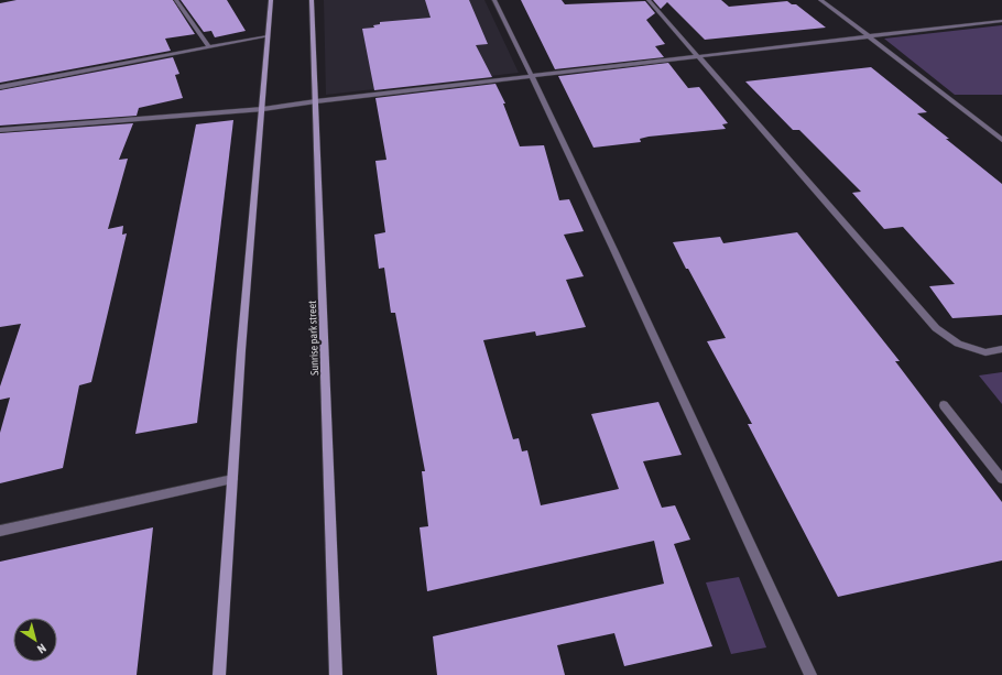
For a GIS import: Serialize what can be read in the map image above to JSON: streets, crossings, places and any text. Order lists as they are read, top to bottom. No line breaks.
{"streets":{"main road":["Sunrise park street"]},"north":"bottom right"}
